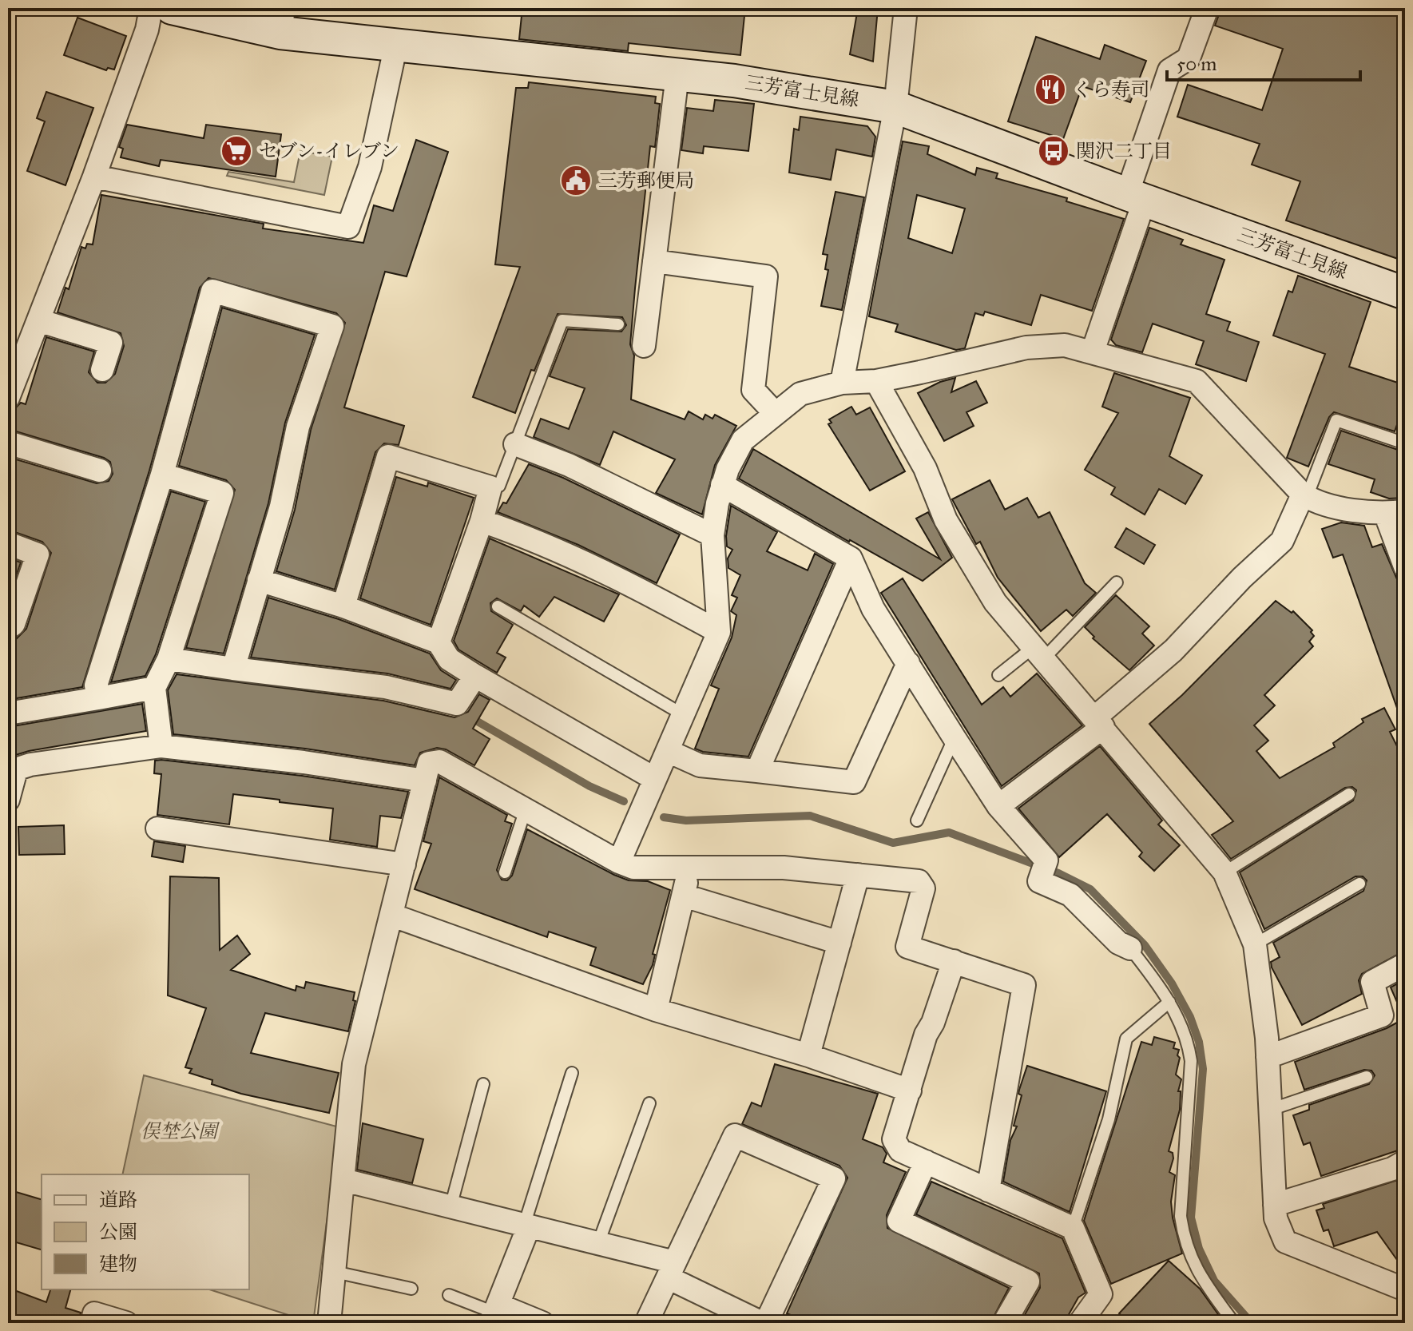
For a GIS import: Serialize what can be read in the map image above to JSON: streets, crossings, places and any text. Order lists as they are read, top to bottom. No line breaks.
{"streets":{"main road":["三芳富士見線"]},"parks":["俣埜公園"],"places":{"restaurant":["くら寿司"],"supermarket":["セブン-イレブン"],"bus stop":["関沢二丁目"],"public building":["三芳郵便局"]},"legend":["道路","公園","建物"],"scale_bar":"50 m"}
